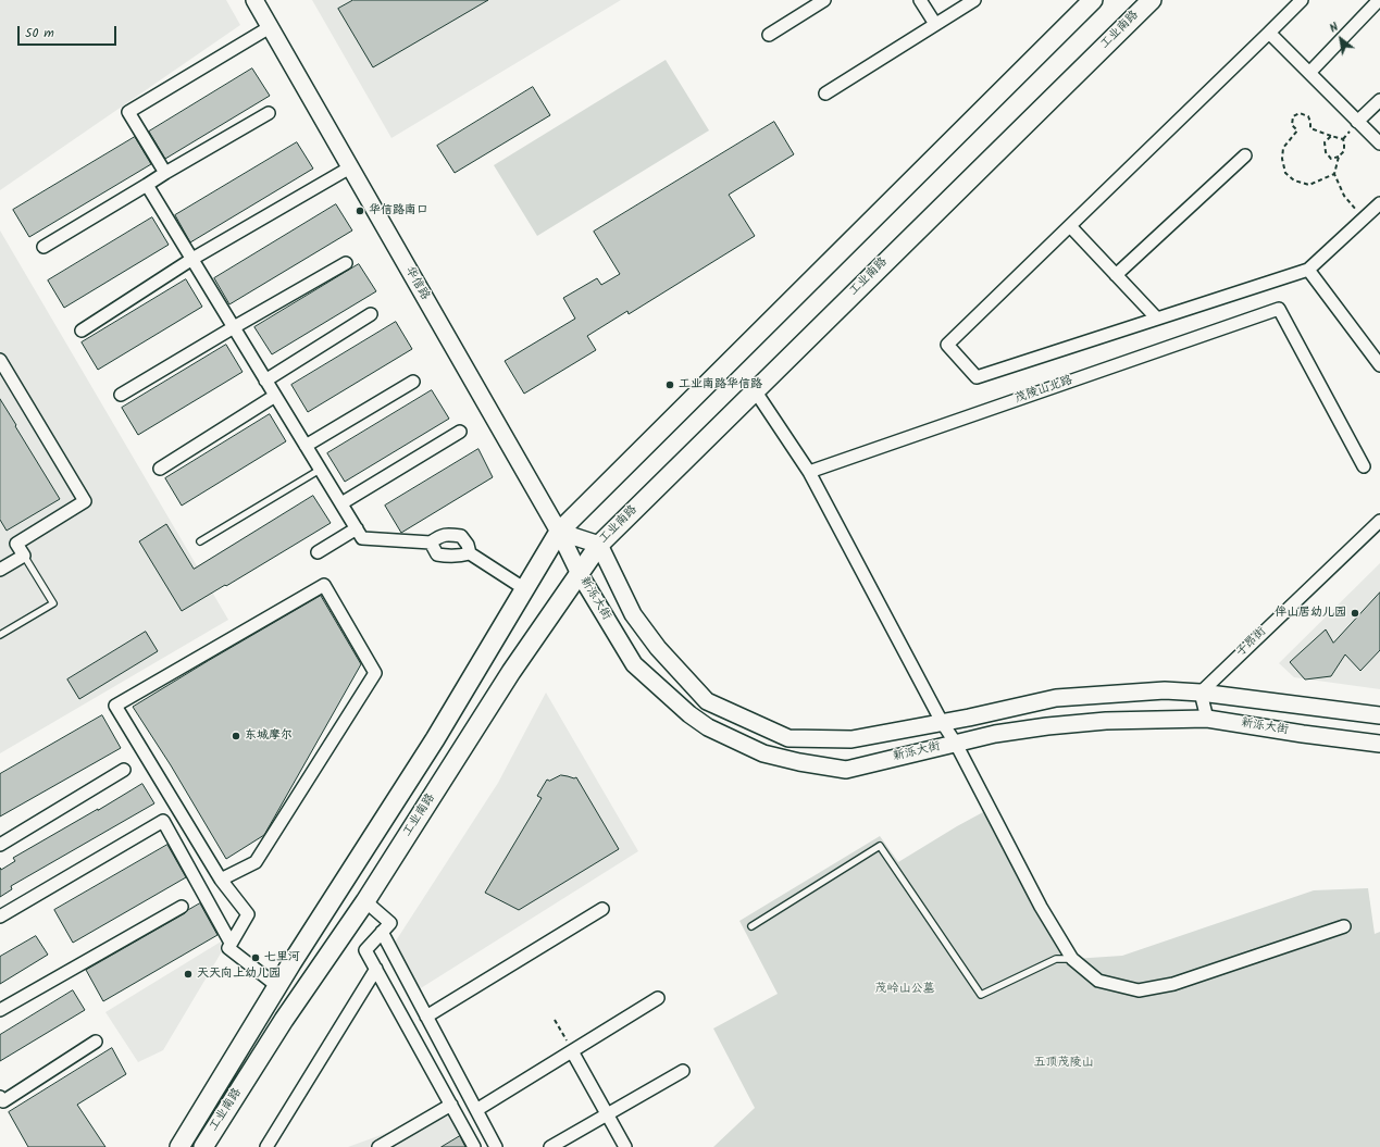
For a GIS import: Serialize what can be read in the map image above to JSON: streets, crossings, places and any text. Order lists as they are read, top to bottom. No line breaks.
{"streets":{"main road":["工业南路","华信路","新泺大街"],"street":["茂陵山北路","子昂街"]},"crossings":[["工业南路","华信路"],["工业南路","新泺大街"],["华信路","新泺大街"],["新泺大街","子昂街"]],"parks":["茂岭山公墓","五顶茂陵山"],"places":["华信路南口","工业南路华信路","伴山居幼儿园","东城摩尔","七里河","天天向上幼儿园"],"scale_bar":"50 m","north":"top left"}
